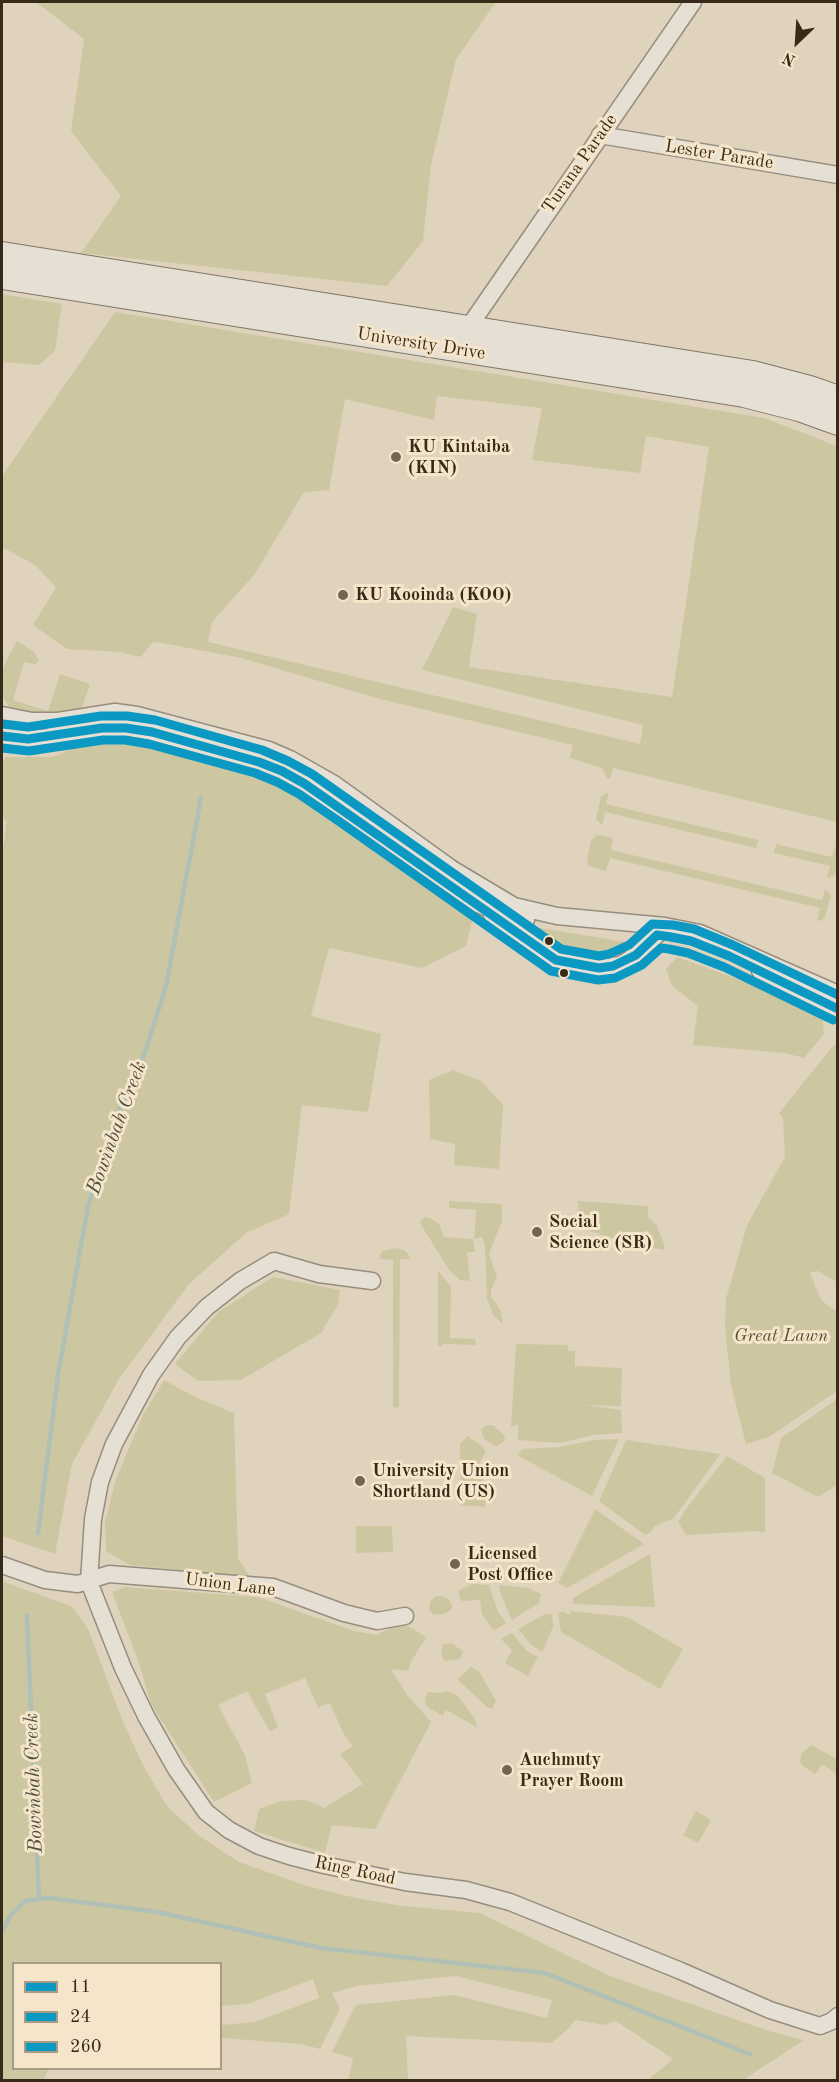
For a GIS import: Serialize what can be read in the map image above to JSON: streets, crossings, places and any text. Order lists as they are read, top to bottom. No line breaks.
{"streets":{"main road":["University Drive"],"street":["Lester Parade","Turana Parade","Union Lane","Ring Road"]},"crossings":[["Lester Parade","Turana Parade"],["Turana Parade","University Drive"],["Union Lane","Ring Road"]],"water":["Bowinbah Creek"],"parks":["Great Lawn"],"places":["KU Kintaiba (KIN)","KU Kooinda (KOO)","Social Science (SR)","University Union Shortland (US)","Licensed Post Office","Auchmuty Prayer Room"],"lines":["transit line 260","transit line 11","transit line 24"],"legend":["11","24","260"],"north":"bottom left"}
